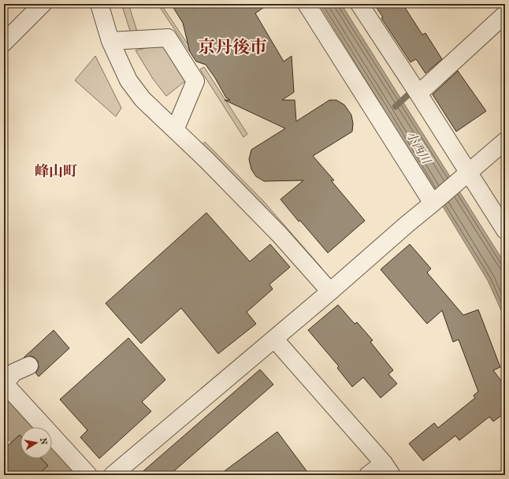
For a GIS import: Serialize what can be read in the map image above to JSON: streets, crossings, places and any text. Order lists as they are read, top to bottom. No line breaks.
{"districts":["京丹後市","峰山町"],"water":["小西川"],"north":"right"}
